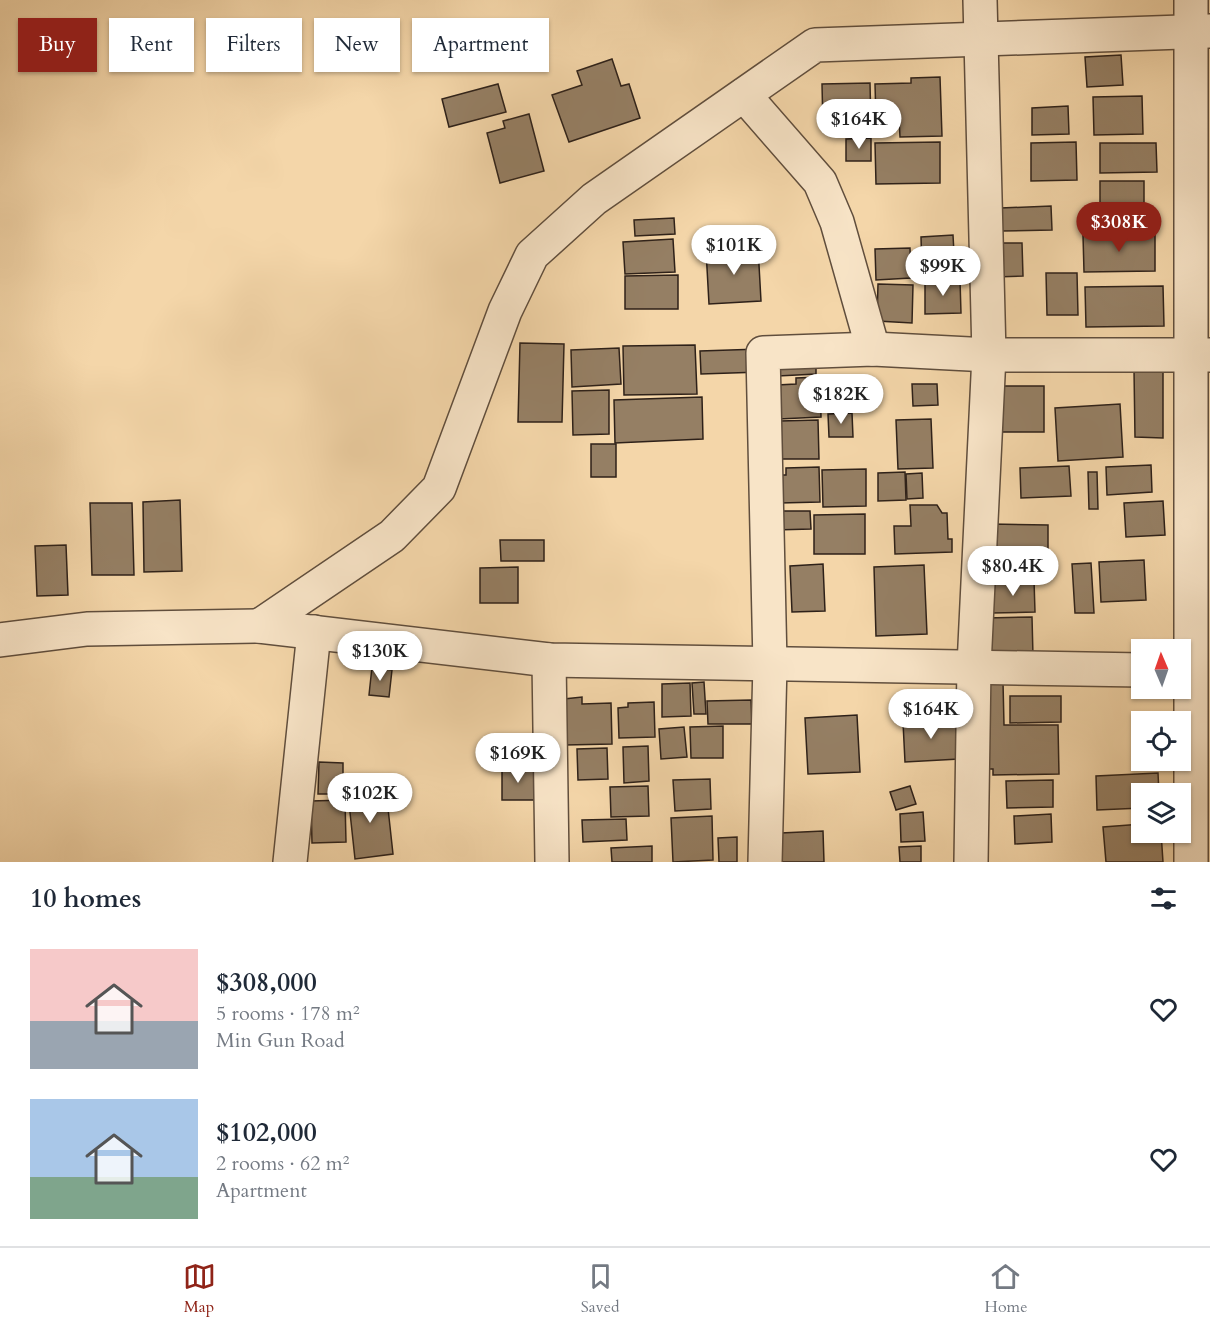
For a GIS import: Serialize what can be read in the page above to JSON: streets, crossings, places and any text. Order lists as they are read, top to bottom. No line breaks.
{"north":"top","page":{"chip":["Buy","Rent","Filters","New","Apartment"],"price":["$164K","$308K","$101K","$99K","$182K","$80.4K","$130K","$164K","$169K","$102K"],"heading":"10 homes","list":[{"name":"$308,000","note":"5 rooms · 178 m² · Min Gun Road"},{"name":"$102,000","note":"2 rooms · 62 m² · Apartment"}],"tabs":["Map","Saved","Home"]}}
